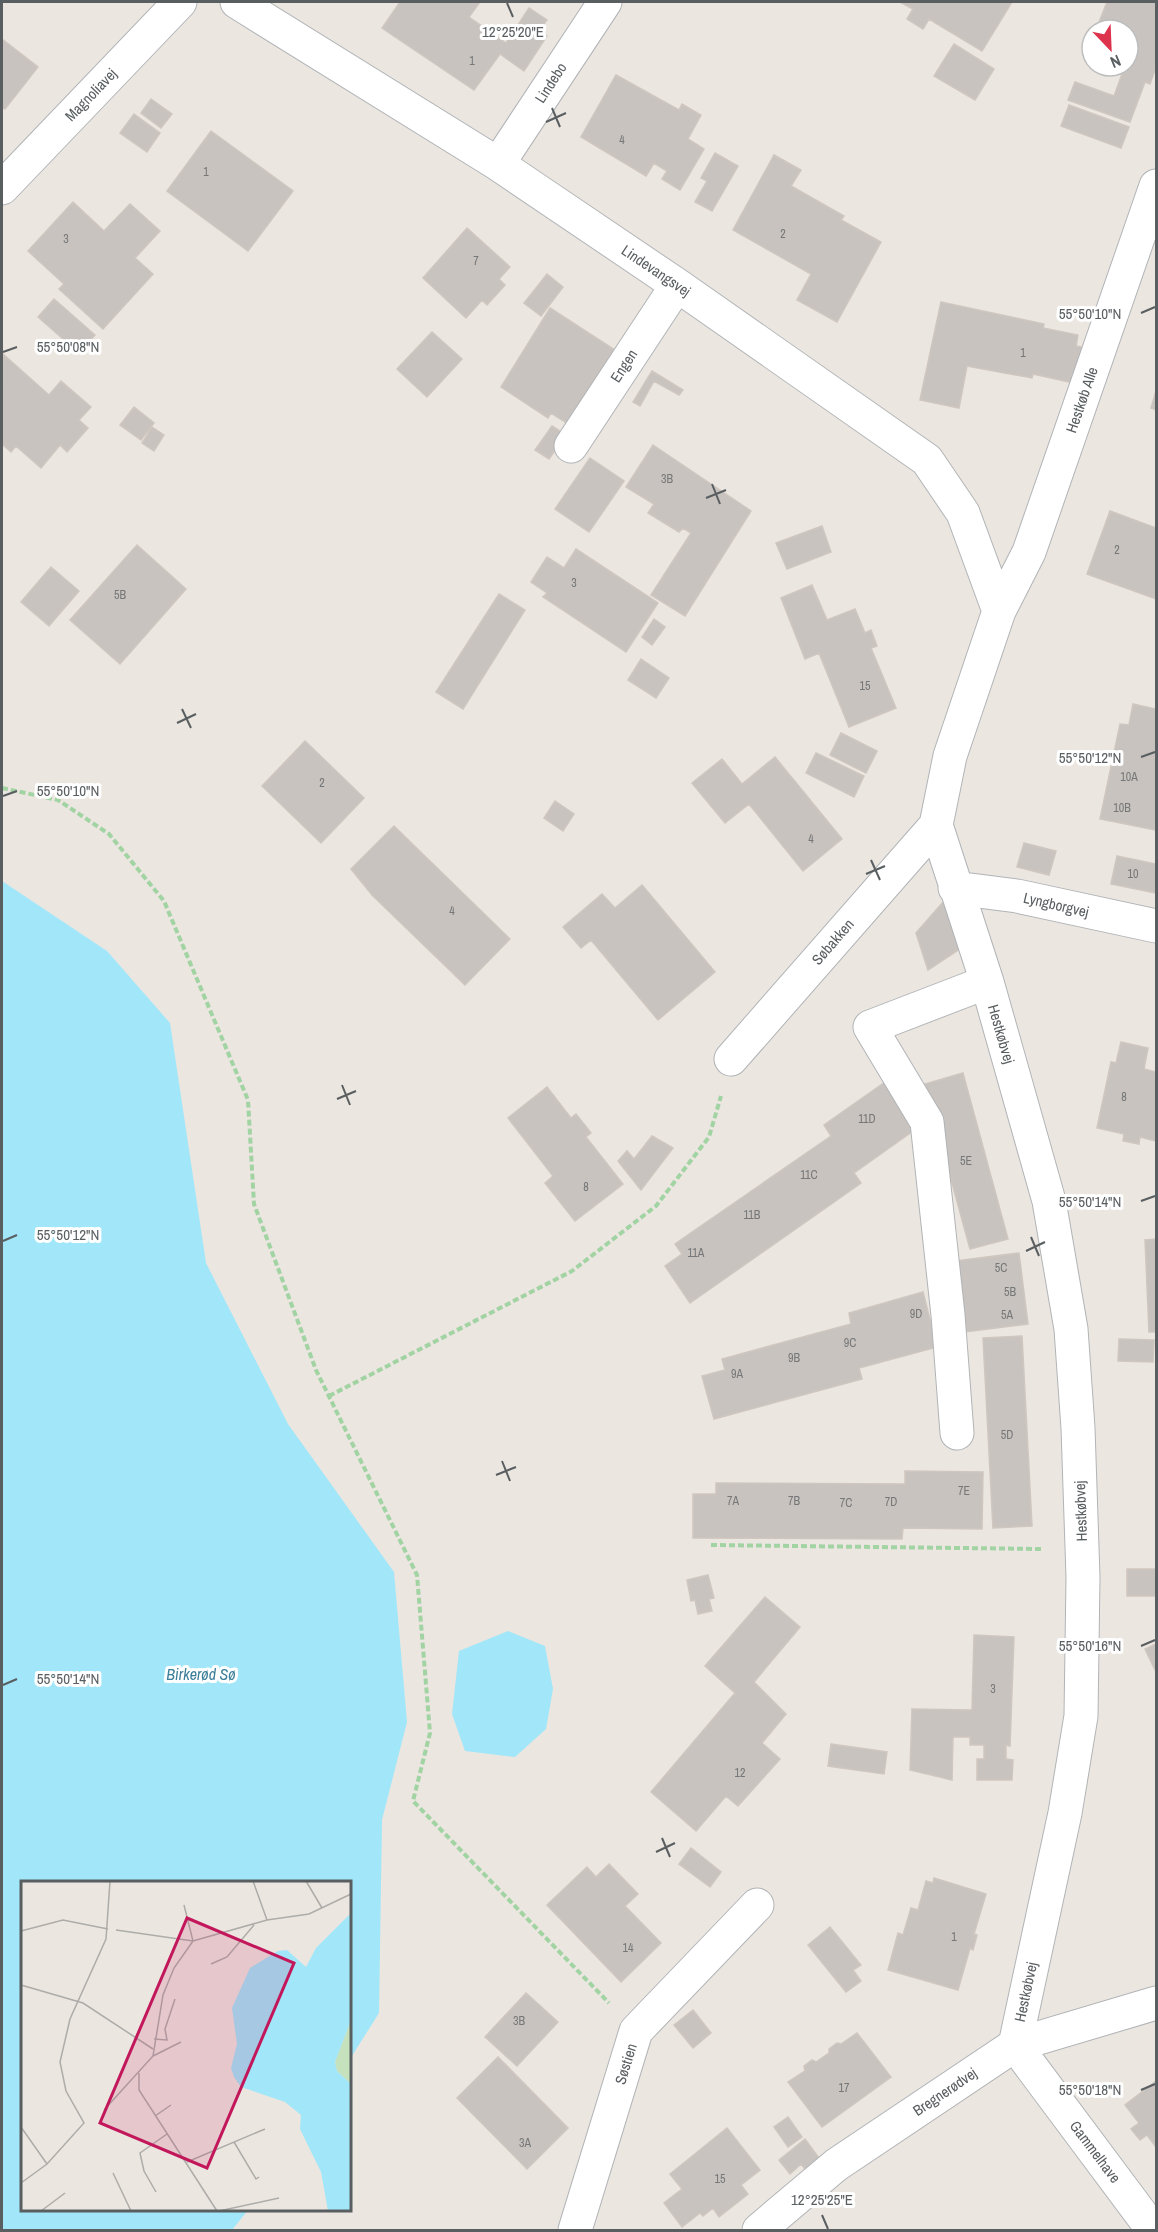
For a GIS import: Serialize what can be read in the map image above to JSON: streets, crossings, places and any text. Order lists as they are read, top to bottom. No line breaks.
{"streets":{"street":["Lindebo","Magnoliavej","Lindevangsvej","Engen","Hestkøb Alle","Lyngborgvej","Søbakken","Hestkøbvej","Søstien","Bregnerødvej","Gammelhave"]},"crossings":[["Lindebo","Lindevangsvej"],["Lindevangsvej","Engen"],["Lindevangsvej","Hestkøb Alle"],["Lindevangsvej","Hestkøbvej"],["Hestkøb Alle","Hestkøbvej"],["Lyngborgvej","Hestkøbvej"],["Søbakken","Hestkøbvej"],["Hestkøbvej","Bregnerødvej"],["Hestkøbvej","Gammelhave"],["Bregnerødvej","Gammelhave"]],"water":["Birkerød Sø"],"house_numbers":["1","4","1","2","3","7","1","3B","2","3","5B","15","10A","2","10B","4","10","4","8","11D","5E","11C","8","11B","11A","5C","5B","9D","5A","9C","9B","9A","5D","7E","7A","7B","7D","7C","3","12","1","14","3B","17","3A","15"],"north":"bottom right","coordinates":["12°25'20\"E","55°50'10\"N","55°50'08\"N","55°50'12\"N","55°50'14\"N","55°50'16\"N","55°50'18\"N","12°25'25\"E"]}
